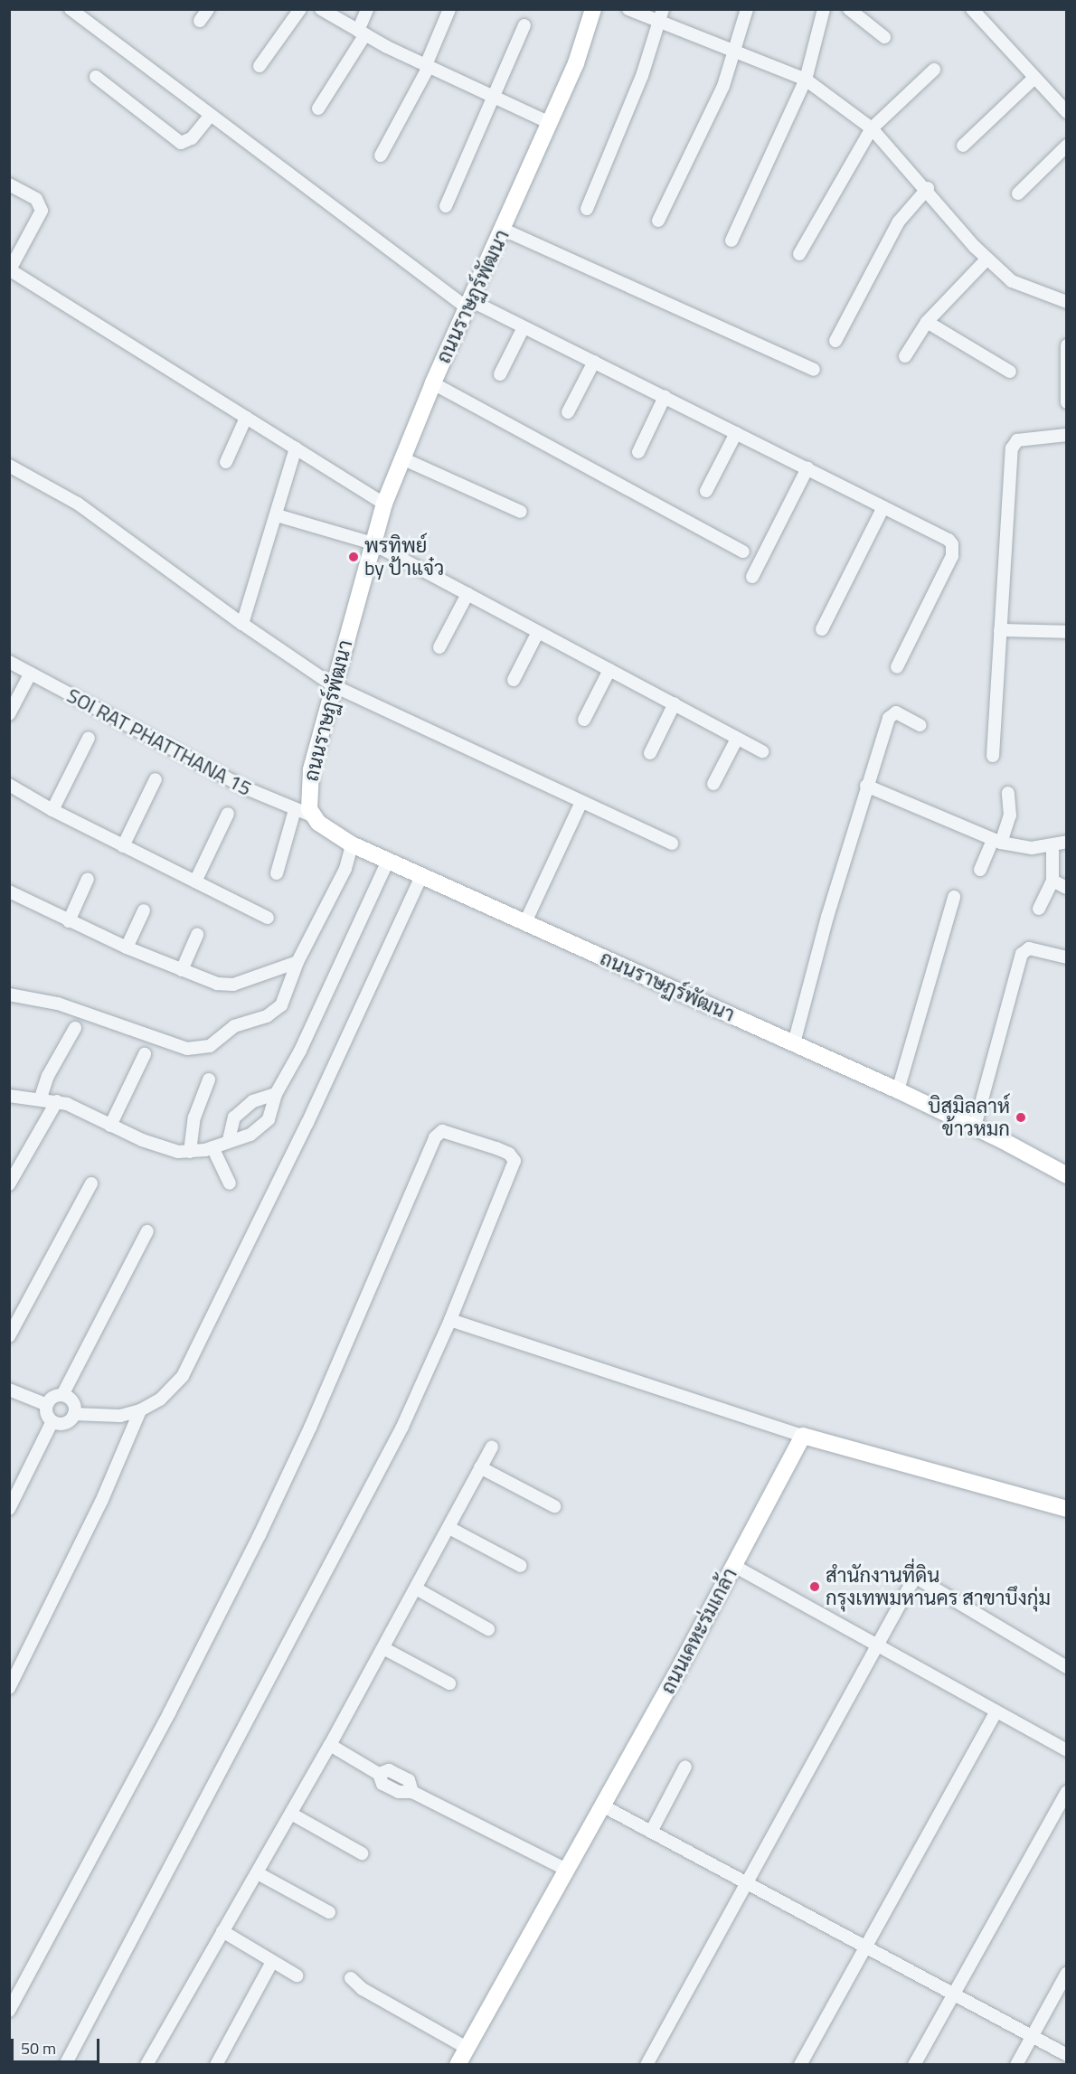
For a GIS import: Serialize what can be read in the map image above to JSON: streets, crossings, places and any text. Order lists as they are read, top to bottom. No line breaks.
{"streets":{"street":["ถนนราษฏร์พัฒนา","SOI RAT PHATTHANA 15","ถนนเคหะร่มเกล้า"]},"crossings":[["ถนนราษฏร์พัฒนา","SOI RAT PHATTHANA 15"]],"places":["พรทิพย์ by ป้าแจ๋ว","บิสมิลลาห์ ข้าวหมก","สำนักงานที่ดิน กรุงเทพมหานคร สาขาบึงกุ่ม"],"scale_bar":"50 m"}
